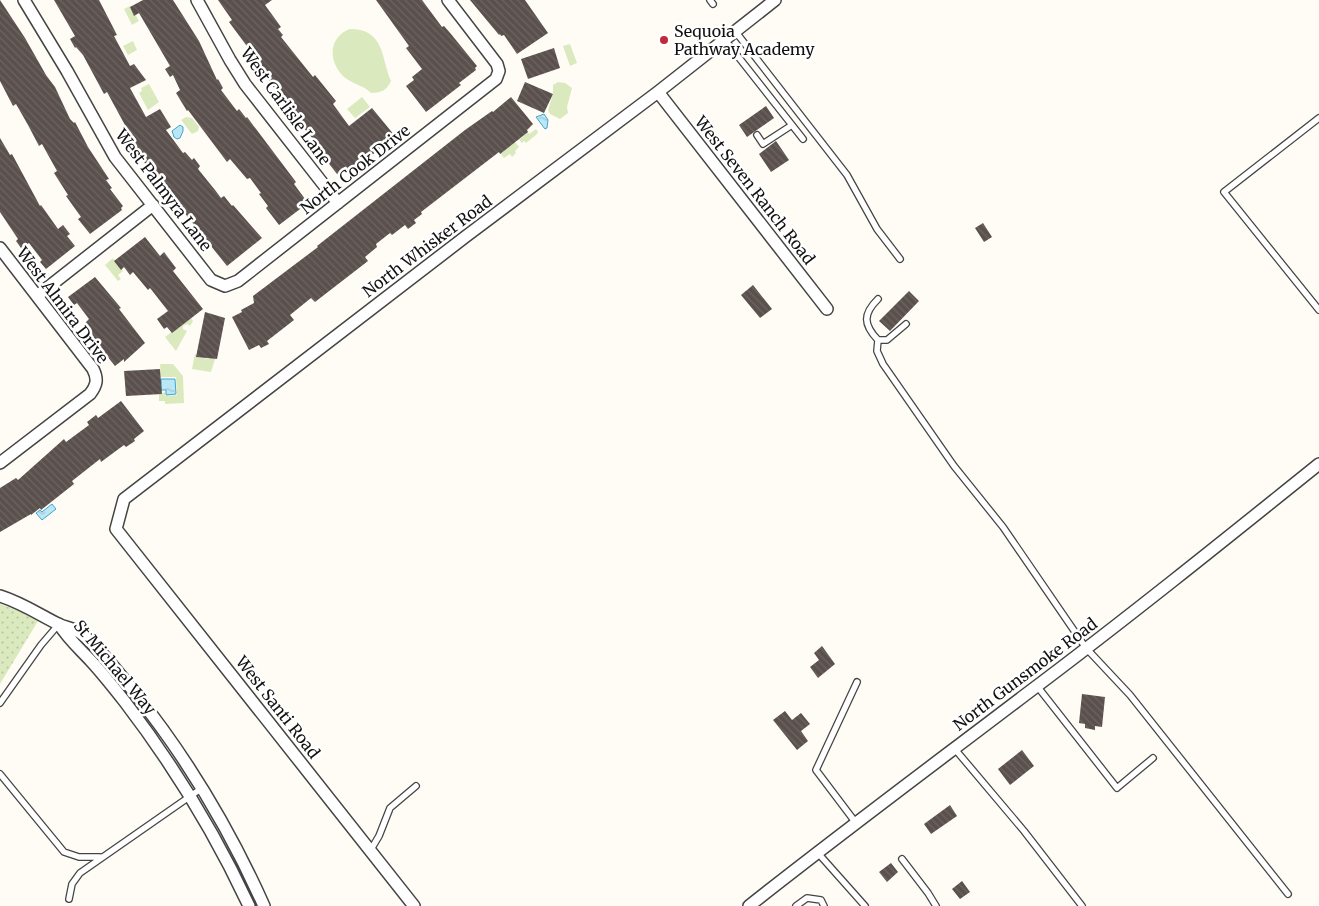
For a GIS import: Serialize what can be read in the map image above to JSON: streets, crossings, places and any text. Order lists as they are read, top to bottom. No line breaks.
{"streets":{"street":["West Carlisle Lane","North Cook Drive","West Palmyra Lane","West Seven Ranch Road","North Whisker Road","West Almira Drive","St Michael Way","North Gunsmoke Road","West Santi Road"]},"crossings":[["West Carlisle Lane","North Cook Drive"],["North Cook Drive","West Palmyra Lane"],["West Seven Ranch Road","North Whisker Road"],["North Whisker Road","West Santi Road"]],"places":["Sequoia Pathway Academy"]}
